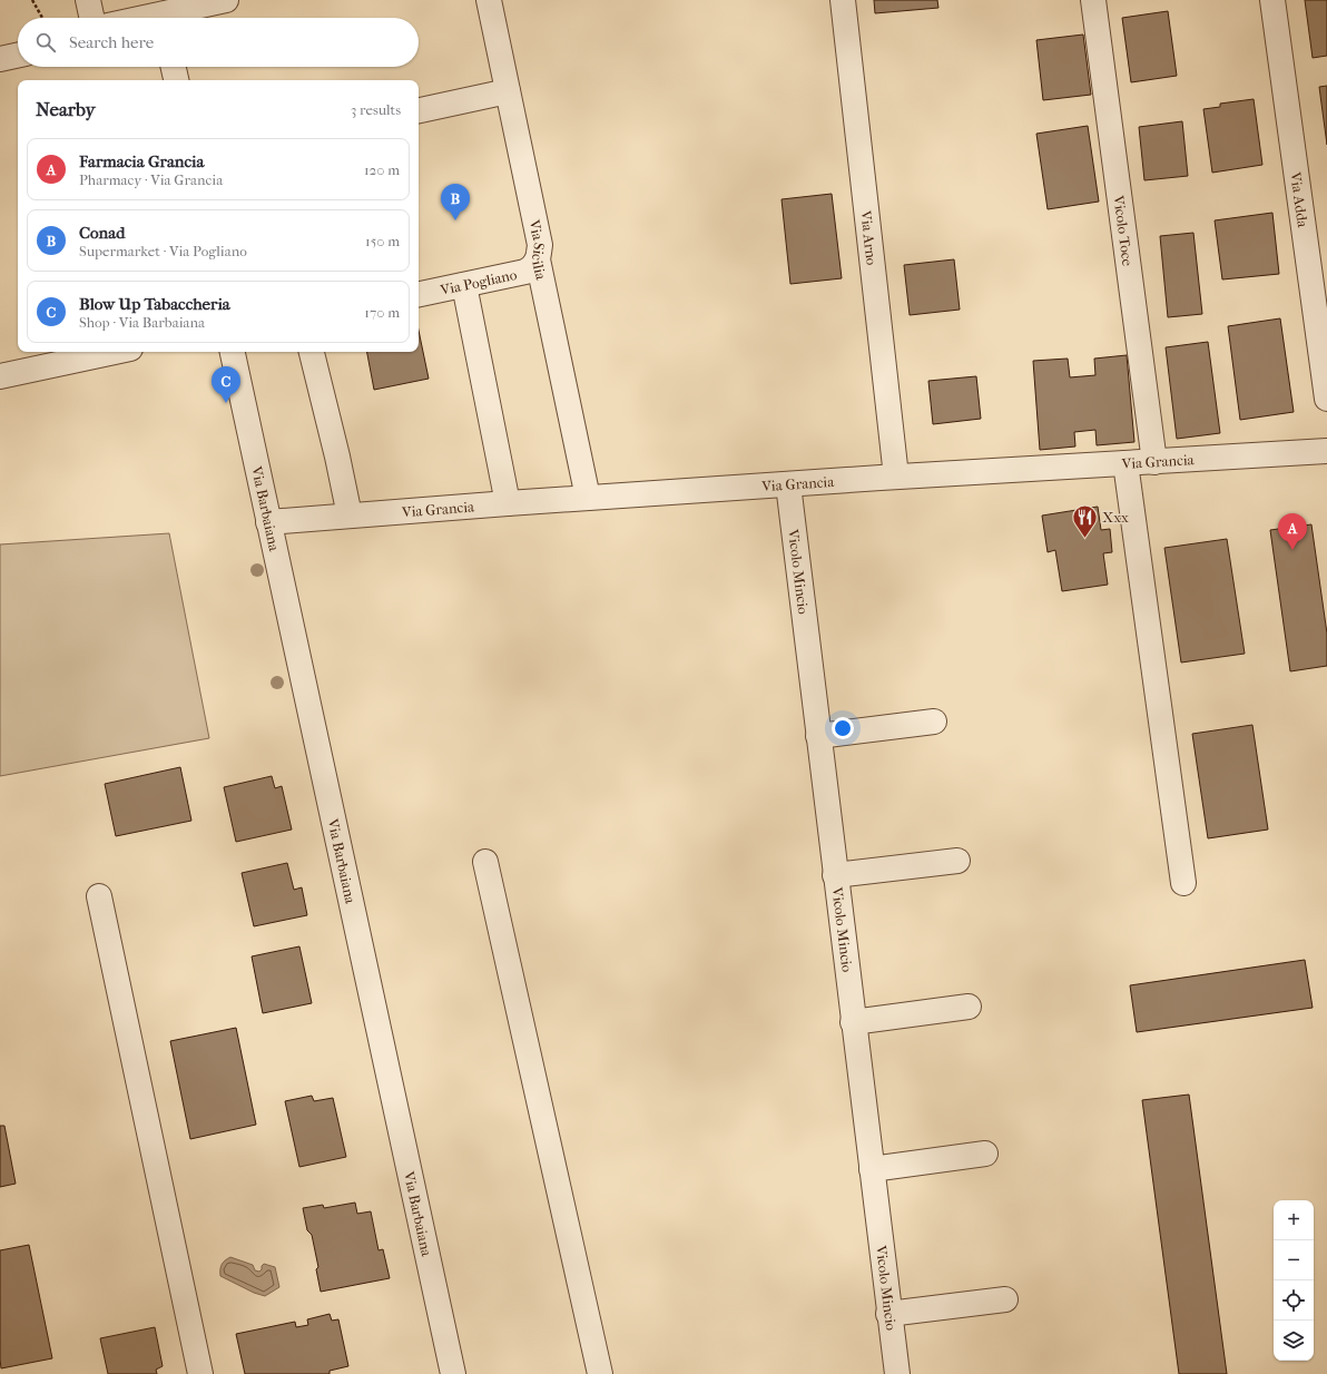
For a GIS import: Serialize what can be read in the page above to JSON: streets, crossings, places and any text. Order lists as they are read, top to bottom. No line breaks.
{"streets":{"street":["Via Adda","Vicolo Toce","Via Arno","Via Sicilia","Via Pogliano","Via Grancia","Via Barbaiana","Vicolo Mincio"]},"crossings":[["Vicolo Toce","Via Grancia"],["Via Arno","Via Grancia"],["Via Sicilia","Via Pogliano"],["Via Sicilia","Via Grancia"],["Via Grancia","Via Barbaiana"],["Via Grancia","Vicolo Mincio"]],"places":{"restaurant":["Xxx"]},"page":{"search":"Search here","heading":["Nearby","3 results"],"list":[{"mark":"A","name":"Farmacia Grancia","note":"Pharmacy · Via Grancia","value":"120 m"},{"mark":"B","name":"Conad","note":"Supermarket · Via Pogliano","value":"150 m"},{"mark":"C","name":"Blow Up Tabaccheria","note":"Shop · Via Barbaiana","value":"170 m"}],"pins":["B","C","A"],"map_buttons":["+","−"]}}
